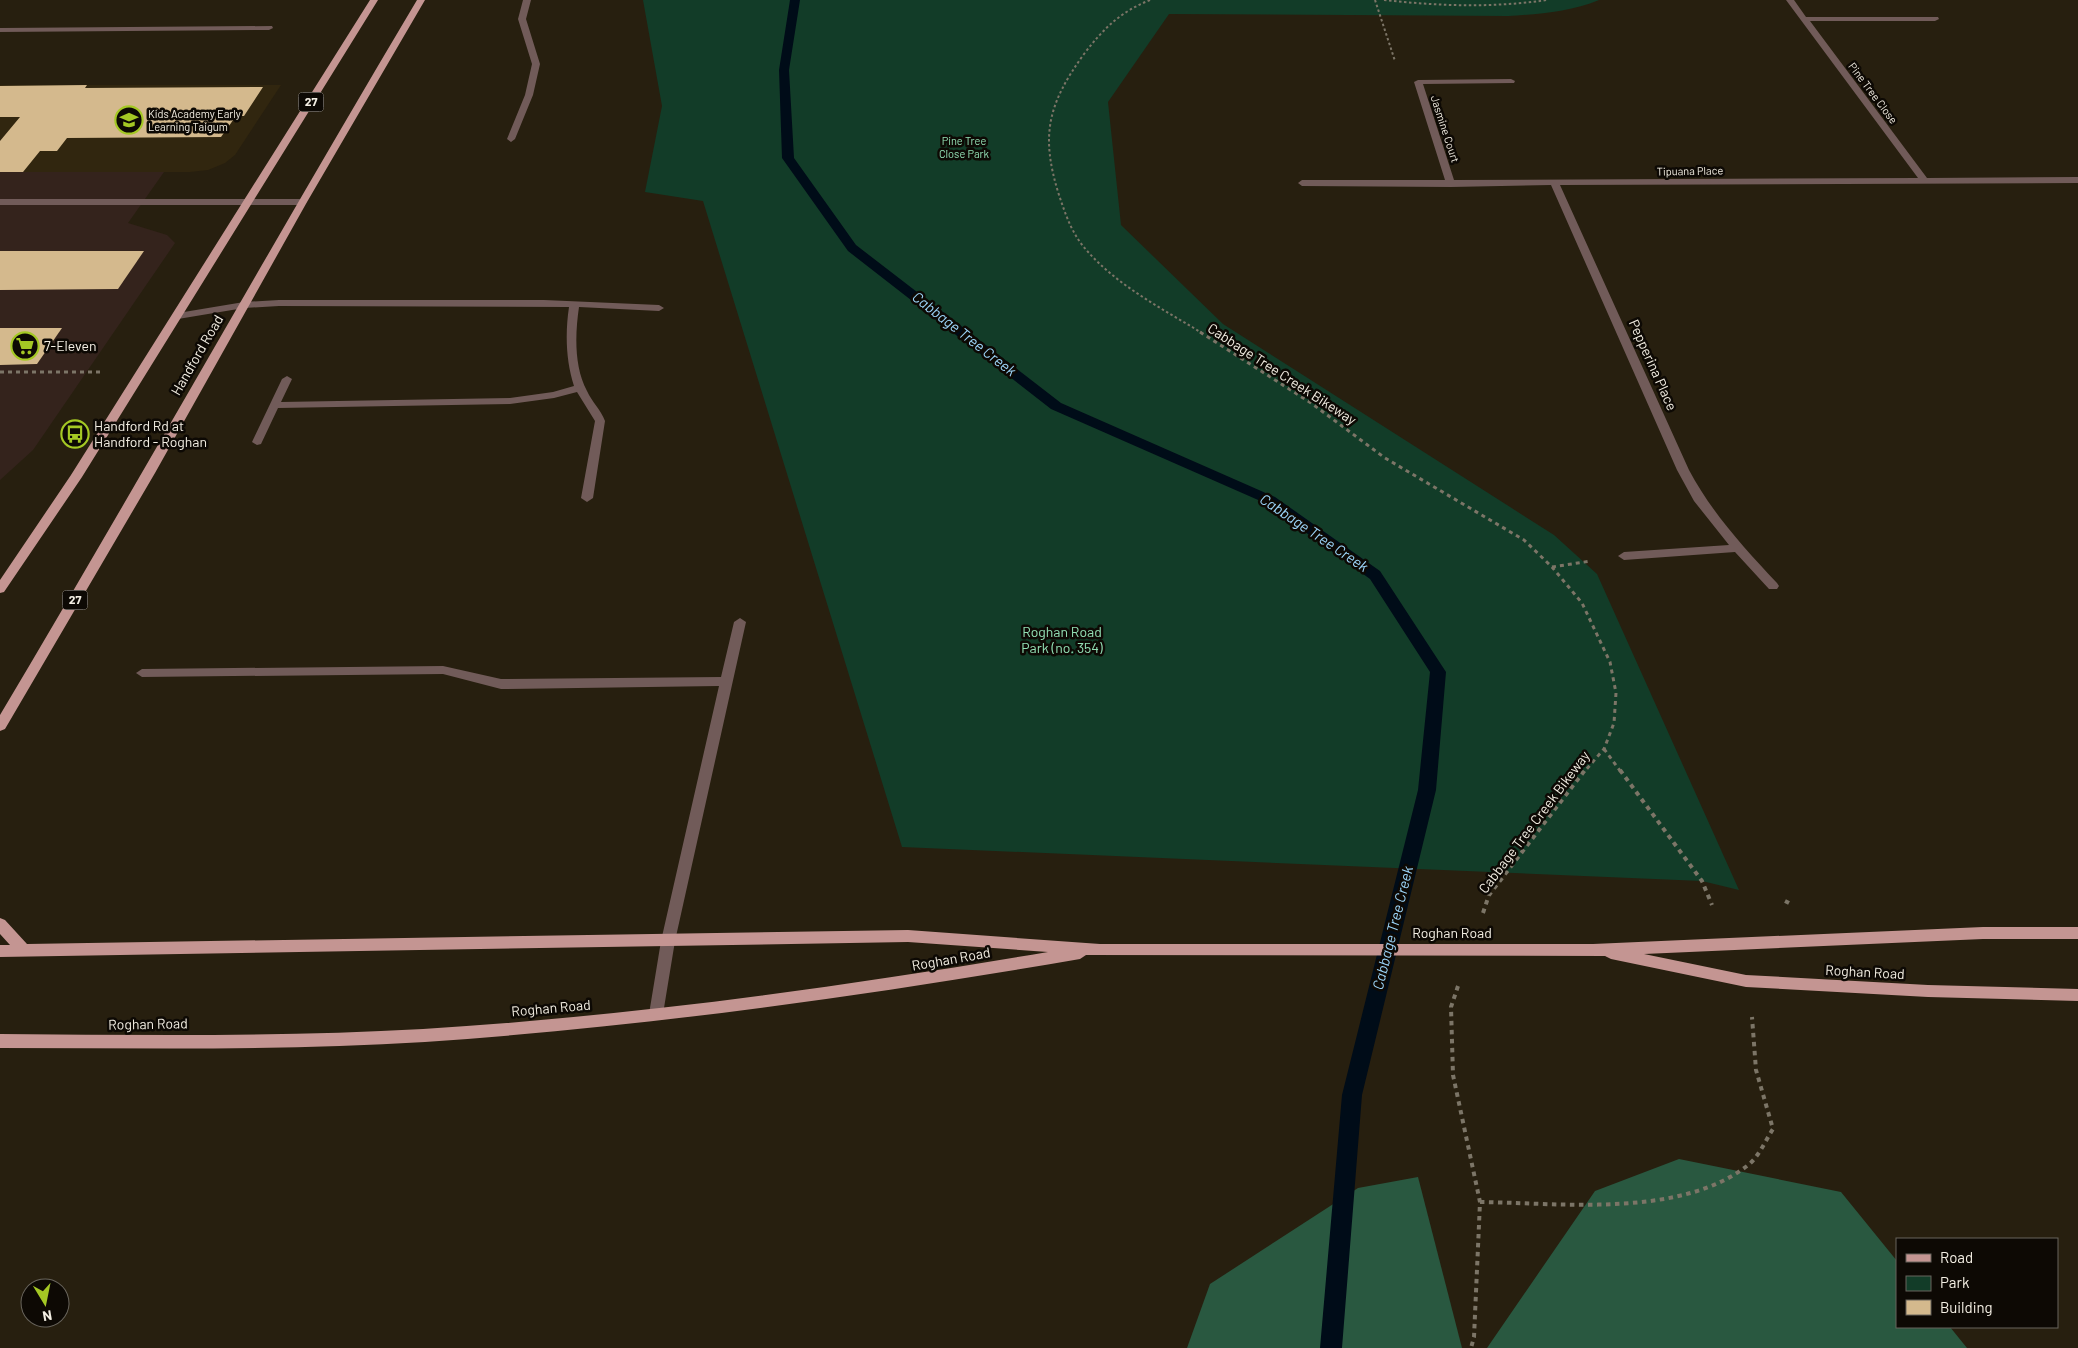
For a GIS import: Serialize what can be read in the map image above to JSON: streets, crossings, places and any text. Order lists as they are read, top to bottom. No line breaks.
{"streets":{"main road":["27","Handford Road","Roghan Road"],"street":["Pine Tree Close","Jasmine Court","Tipuana Place","Pepperina Place"],"path":["Cabbage Tree Creek Bikeway"]},"crossings":[["Pine Tree Close","Tipuana Place"],["Jasmine Court","Tipuana Place"],["Tipuana Place","Pepperina Place"]],"water":["Cabbage Tree Creek"],"parks":["Pine Tree Close Park","Roghan Road Park (no. 354)"],"places":{"school or university":["Kids Academy Early Learning Taigum"],"supermarket":["7-Eleven"],"bus stop":["Handford Rd at Handford - Roghan"]},"legend":["Road","Park","Building"],"north":"bottom"}
